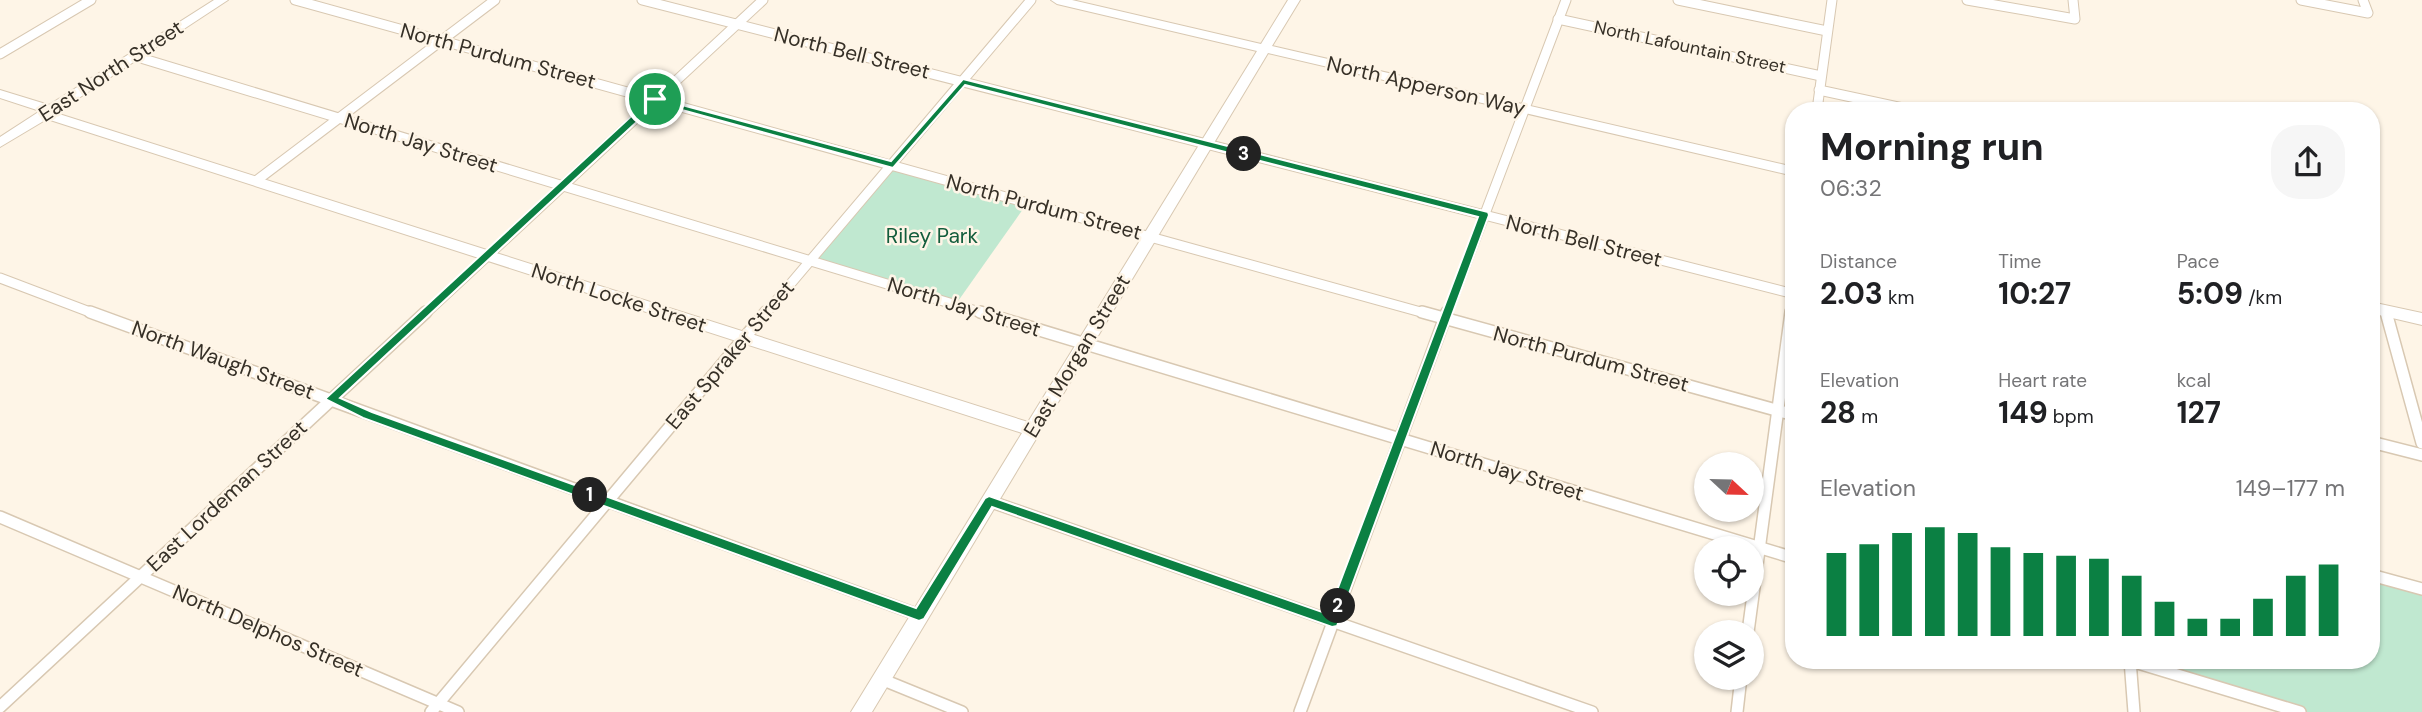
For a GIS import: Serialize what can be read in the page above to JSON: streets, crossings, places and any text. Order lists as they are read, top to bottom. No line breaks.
{"streets":{"street":["North Lafountain Street","North Bell Street","North Purdum Street","East North Street","North Apperson Way","North Jay Street","North Locke Street","East Spraker Street","East Morgan Street","North Waugh Street","East Lordeman Street","North Delphos Street"]},"crossings":[["North Bell Street","East Spraker Street"],["North Bell Street","East Morgan Street"],["North Bell Street","East Lordeman Street"],["North Purdum Street","East Spraker Street"],["North Purdum Street","East Morgan Street"],["North Purdum Street","East Lordeman Street"],["East North Street","North Jay Street"],["East North Street","North Locke Street"],["North Apperson Way","East Morgan Street"],["North Jay Street","East Spraker Street"],["North Jay Street","East Morgan Street"],["North Jay Street","East Lordeman Street"],["North Locke Street","East Spraker Street"],["North Locke Street","East Morgan Street"],["North Locke Street","East Lordeman Street"],["East Spraker Street","North Waugh Street"],["East Spraker Street","North Delphos Street"],["East Morgan Street","North Waugh Street"],["North Waugh Street","East Lordeman Street"],["East Lordeman Street","North Delphos Street"]],"parks":["Riley Park"],"north":"right","page":{"heading":["Morning run","06:32"],"pins":["3","1","2"],"stats":[["Distance","2.03 km"],["Time","10:27"],["Pace","5:09 /km"],["Elevation","28 m"],["Heart rate","149 bpm"],["kcal","127"]],"chart":["Elevation","149–177 m"]}}
